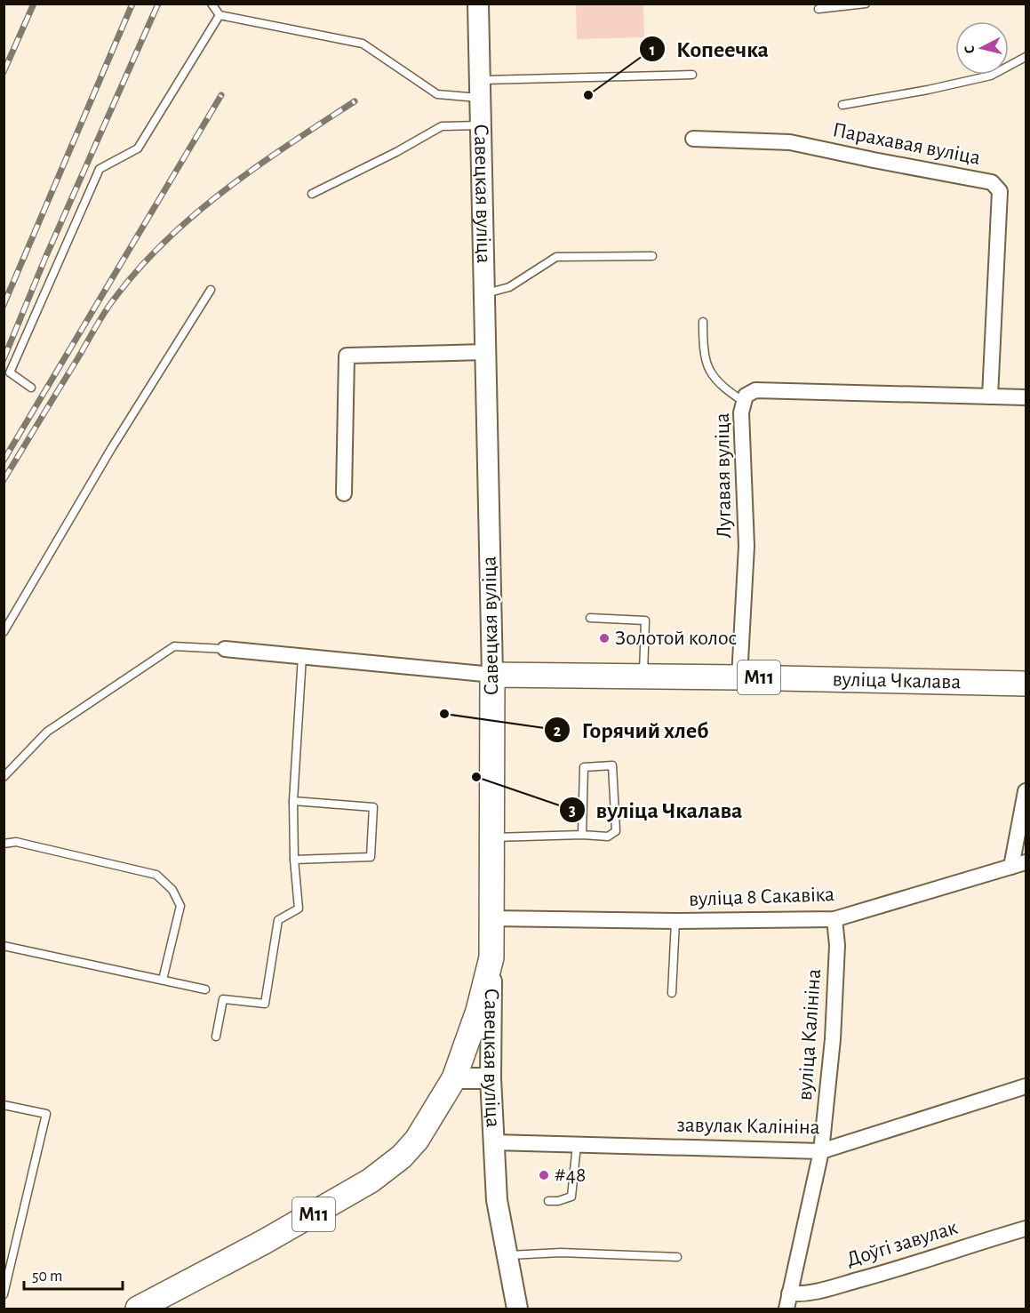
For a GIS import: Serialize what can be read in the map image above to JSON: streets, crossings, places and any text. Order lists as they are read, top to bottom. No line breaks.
{"streets":{"highway":["Савецкая вуліца","М11","вуліца Чкалава"],"street":["Парахавая вуліца","Лугавая вуліца","вуліца 8 Сакавіка","вуліца Калініна","завулак Калініна","Доўгі завулак"]},"crossings":[["Парахавая вуліца","Лугавая вуліца"],["Савецкая вуліца","М11"],["Савецкая вуліца","вуліца Чкалава"],["Савецкая вуліца","вуліца 8 Сакавіка"],["Савецкая вуліца","завулак Калініна"],["Лугавая вуліца","вуліца Чкалава"],["вуліца 8 Сакавіка","вуліца Калініна"],["вуліца Калініна","завулак Калініна"],["вуліца Калініна","Доўгі завулак"]],"places":["Копеечка","Золотой колос","Горячий хлеб","вуліца Чкалава","#48"],"scale_bar":"50 m","north":"left"}
